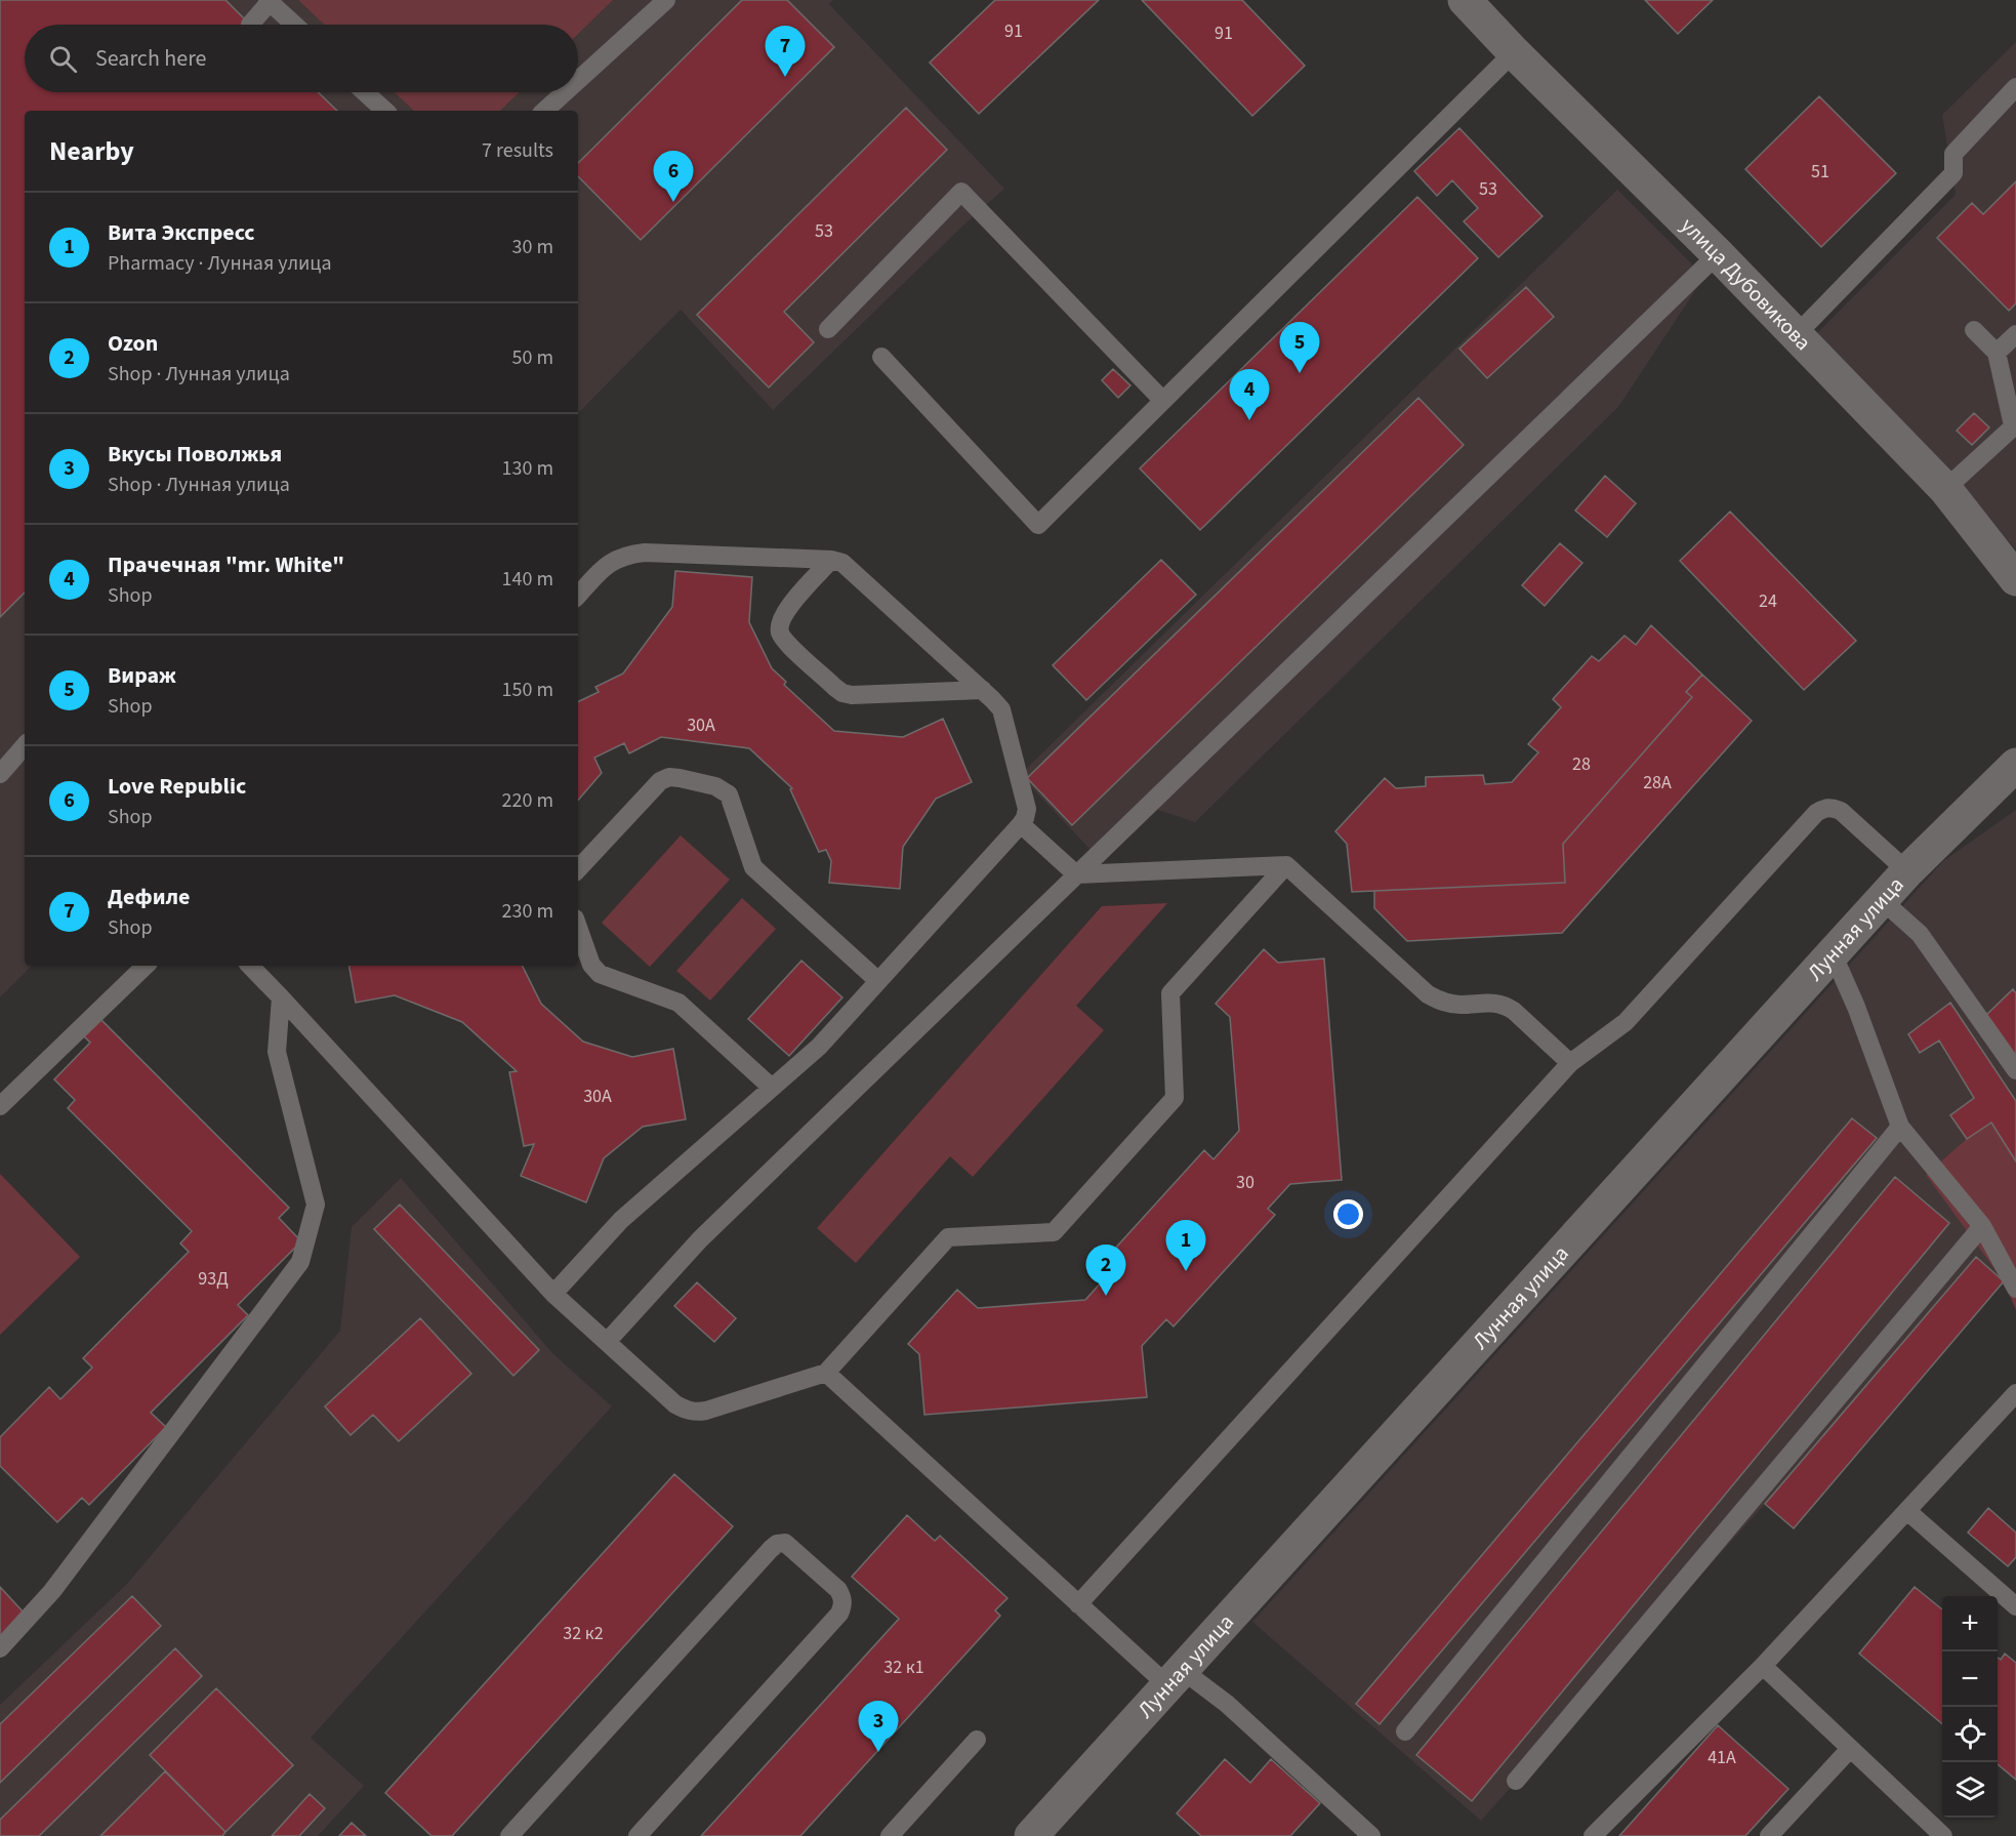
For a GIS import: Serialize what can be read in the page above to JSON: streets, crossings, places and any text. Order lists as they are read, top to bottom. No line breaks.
{"streets":{"street":["улица Дубовикова","Лунная улица"]},"house_numbers":["91","91","51","53","53","24","30А","28","28А","30А","30","93Д","32 к2","32 к1","41А"],"page":{"search":"Search here","pins":["7","6","5","4","1","2","3"],"heading":["Nearby","7 results"],"list":[{"mark":"1","name":"Вита Экспресс","note":"Pharmacy · Лунная улица","value":"30 m"},{"mark":"2","name":"Ozon","note":"Shop · Лунная улица","value":"50 m"},{"mark":"3","name":"Вкусы Поволжья","note":"Shop · Лунная улица","value":"130 m"},{"mark":"4","name":"Прачечная \"mr. White\"","note":"Shop","value":"140 m"},{"mark":"5","name":"Вираж","note":"Shop","value":"150 m"},{"mark":"6","name":"Love Republic","note":"Shop","value":"220 m"},{"mark":"7","name":"Дефиле","note":"Shop","value":"230 m"}],"map_buttons":["+","−"]}}
